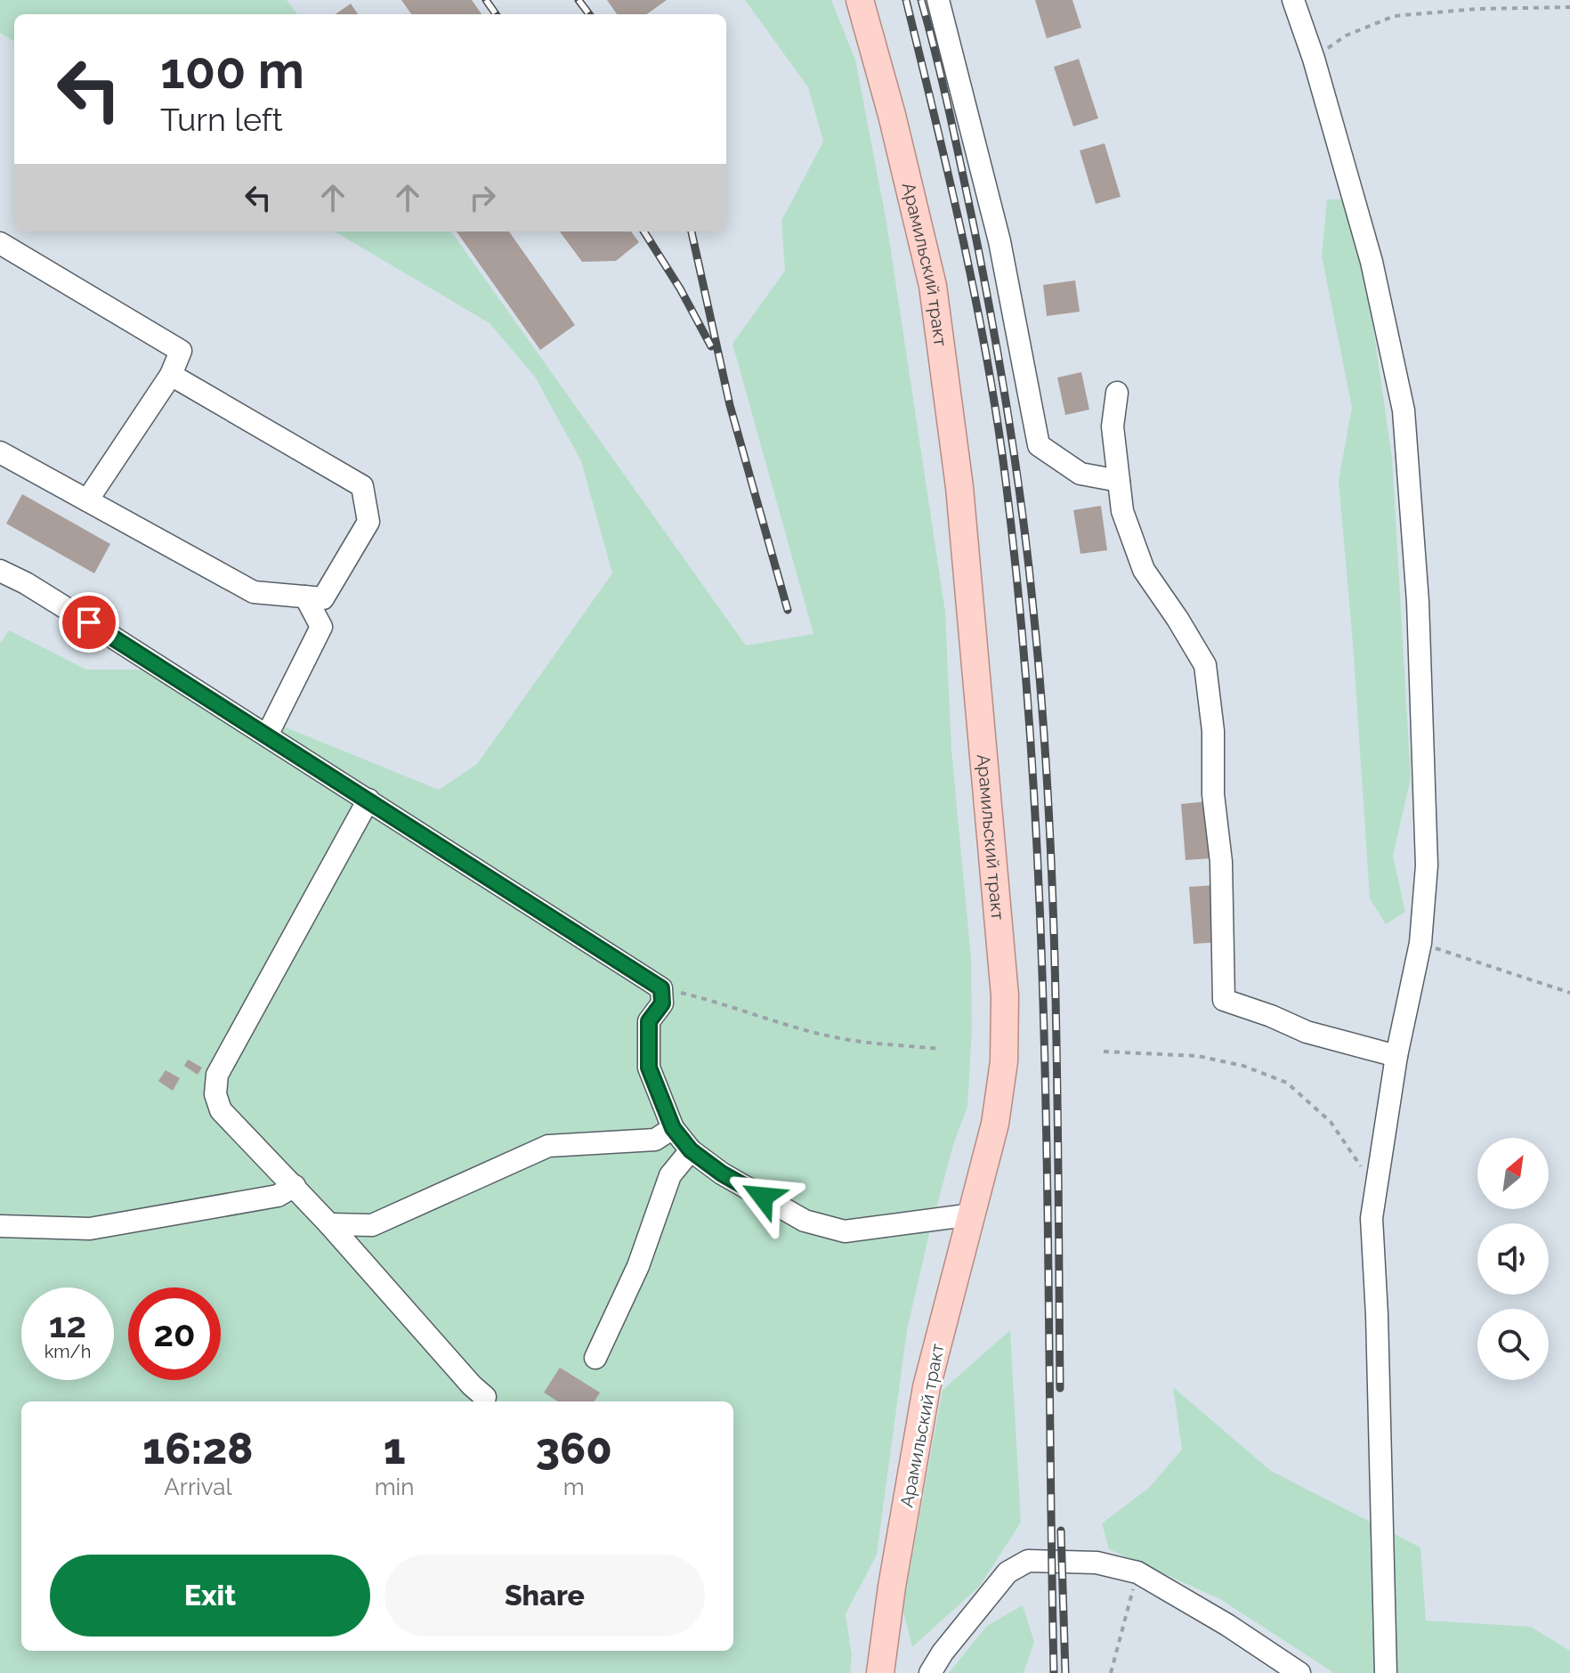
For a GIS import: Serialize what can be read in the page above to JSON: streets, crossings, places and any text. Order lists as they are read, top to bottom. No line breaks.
{"streets":{"main road":["Арамильский тракт"]},"north":"top right","page":{"turn":["100 m","Turn left"],"speed":"12 km/h","limit":"20","eta":["16:28","Arrival","1","min","360","m"],"buttons":["Exit","Share"]}}
